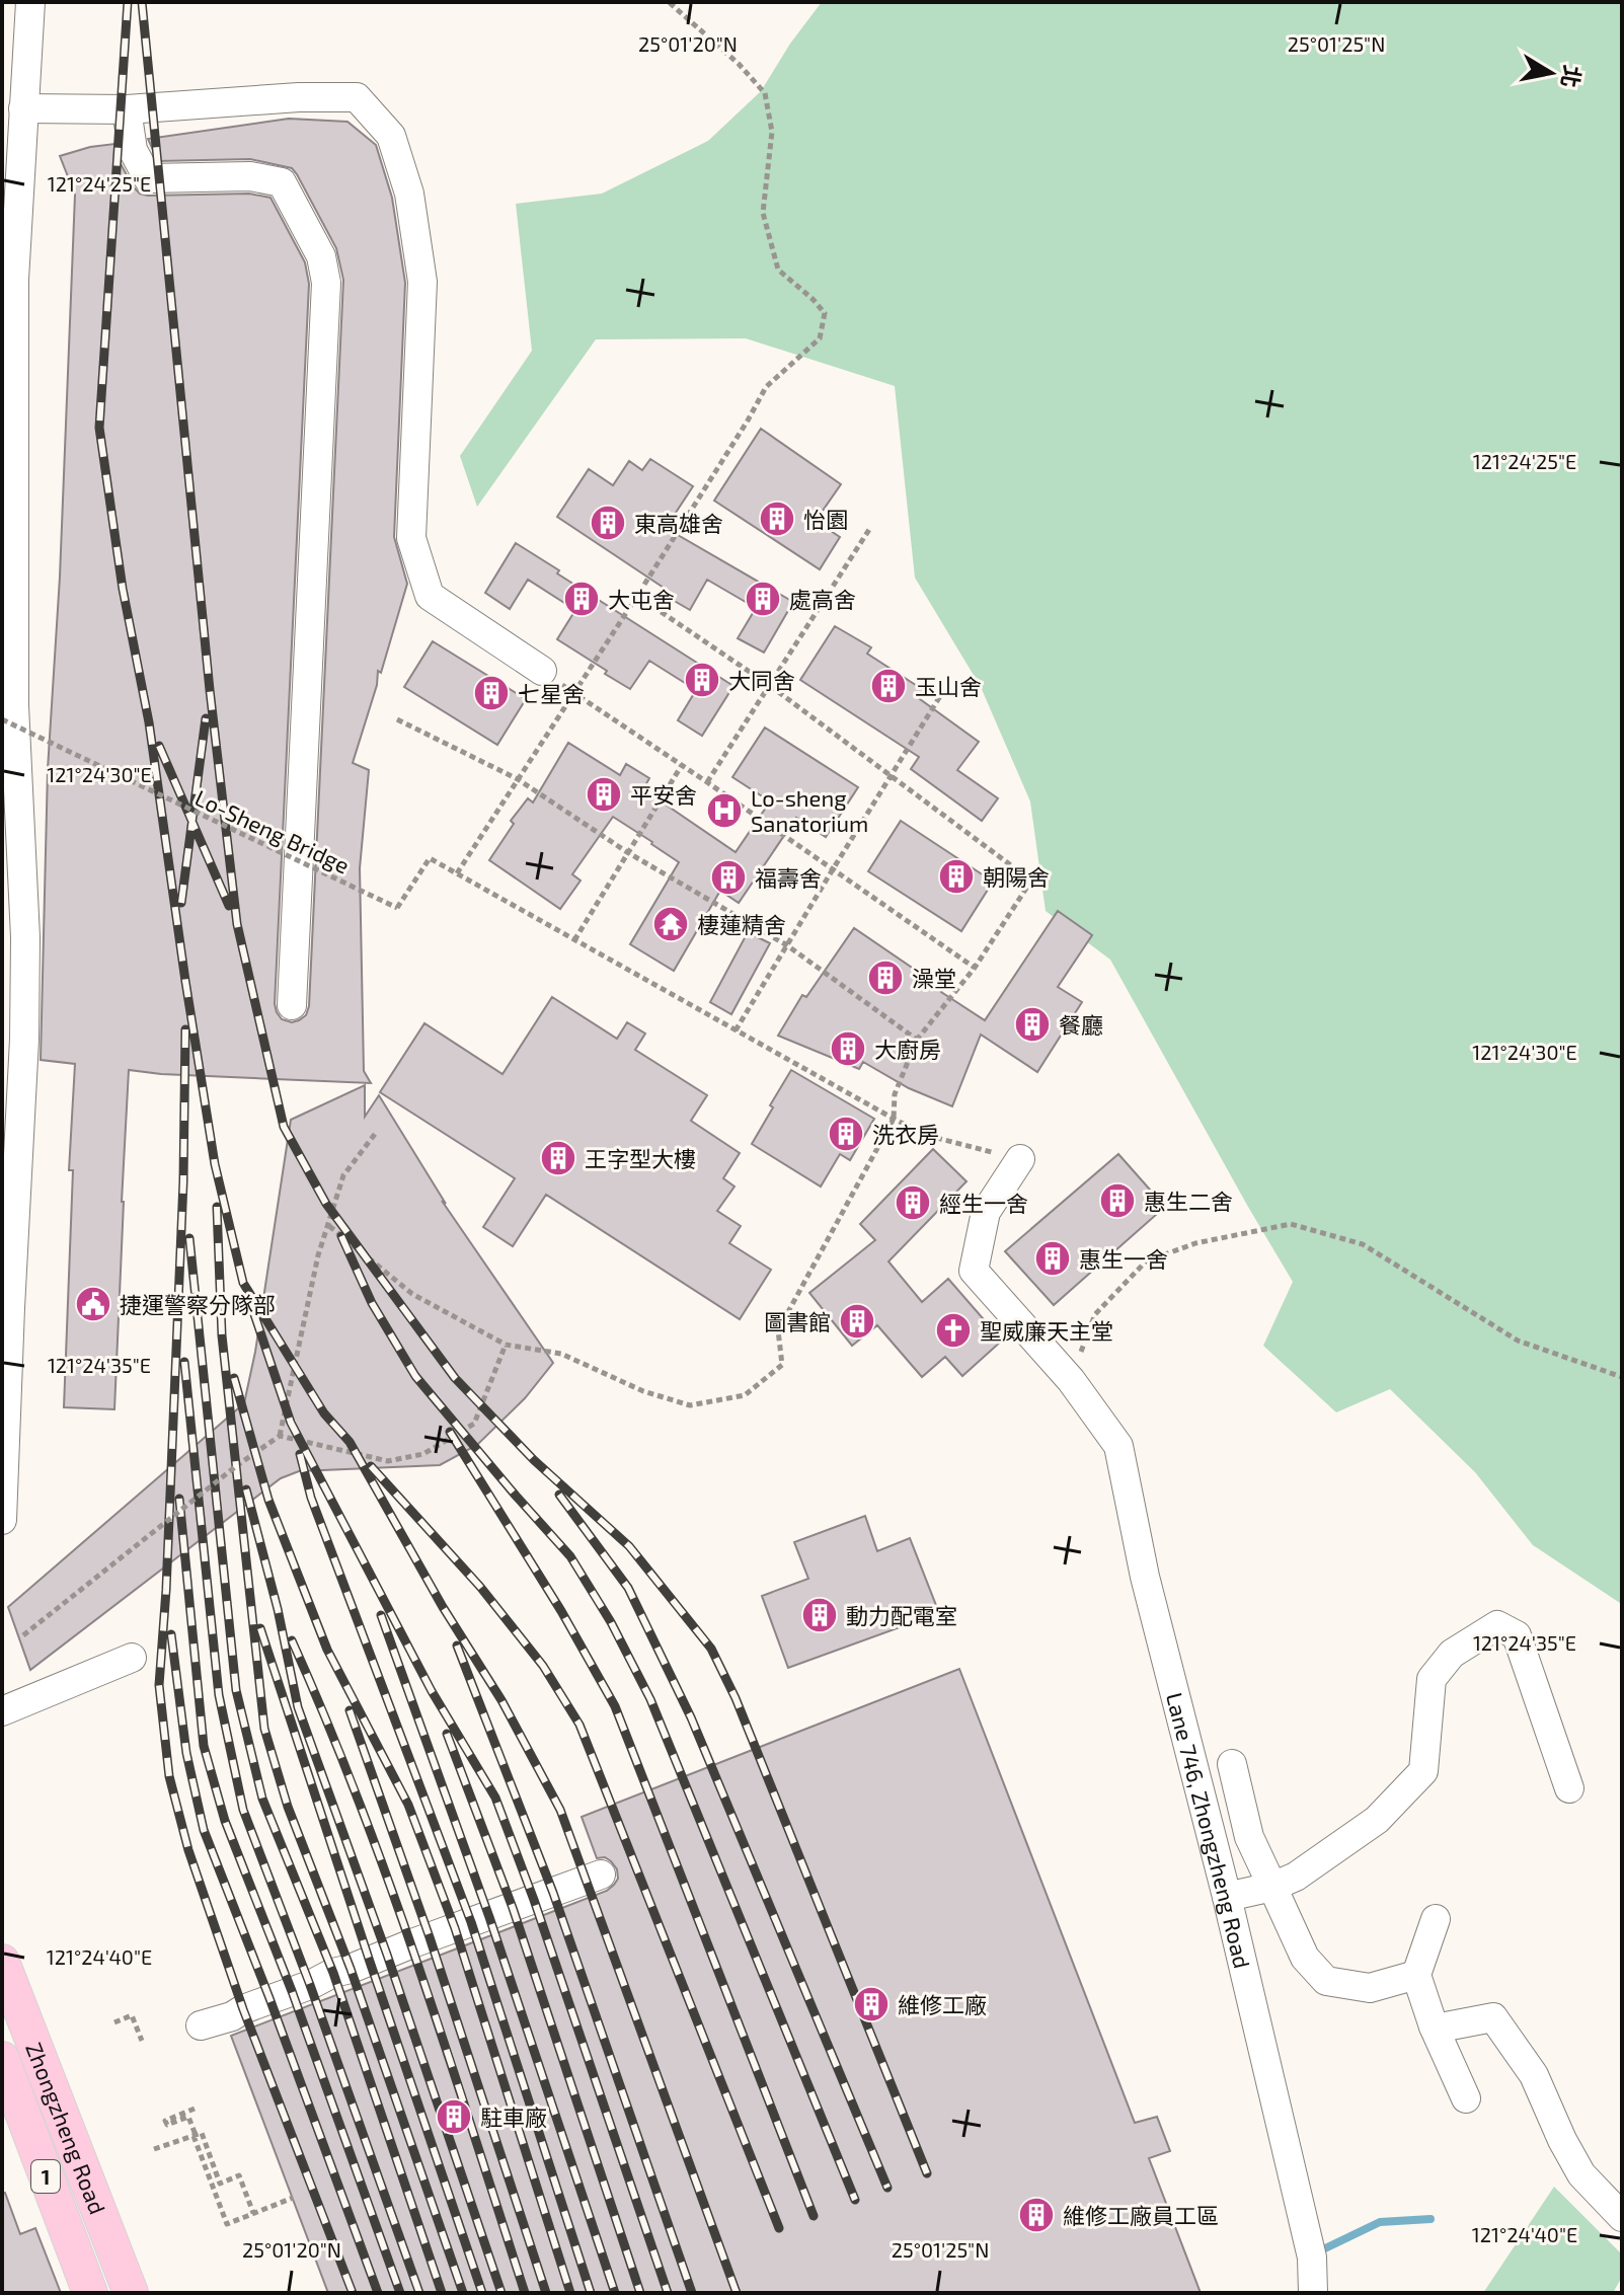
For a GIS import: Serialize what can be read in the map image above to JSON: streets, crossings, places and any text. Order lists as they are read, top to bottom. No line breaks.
{"streets":{"main road":["Zhongzheng Road","1"],"lane":["Lane 746, Zhongzheng Road"],"path":["Lo-Sheng Bridge"]},"places":{"building":["怡園","東高雄舍","大屯舍","處高舍","大同舍","玉山舍","七星舍","平安舍","朝陽舍","福壽舍","澡堂","餐廳","大廚房","洗衣房","王字型大樓","惠生二舍","經生一舍","惠生一舍","圖書館","動力配電室","維修工廠","駐車廠","維修工廠員工區"],"hospital":["Lo-sheng Sanatorium"],"temple":["棲蓮精舍"],"public building":["捷運警察分隊部"],"church":["聖威廉天主堂"]},"north":"right","coordinates":["25°01'20\"N","25°01'25\"N","121°24'25\"E","121°24'30\"E","121°24'35\"E","121°24'40\"E"]}
